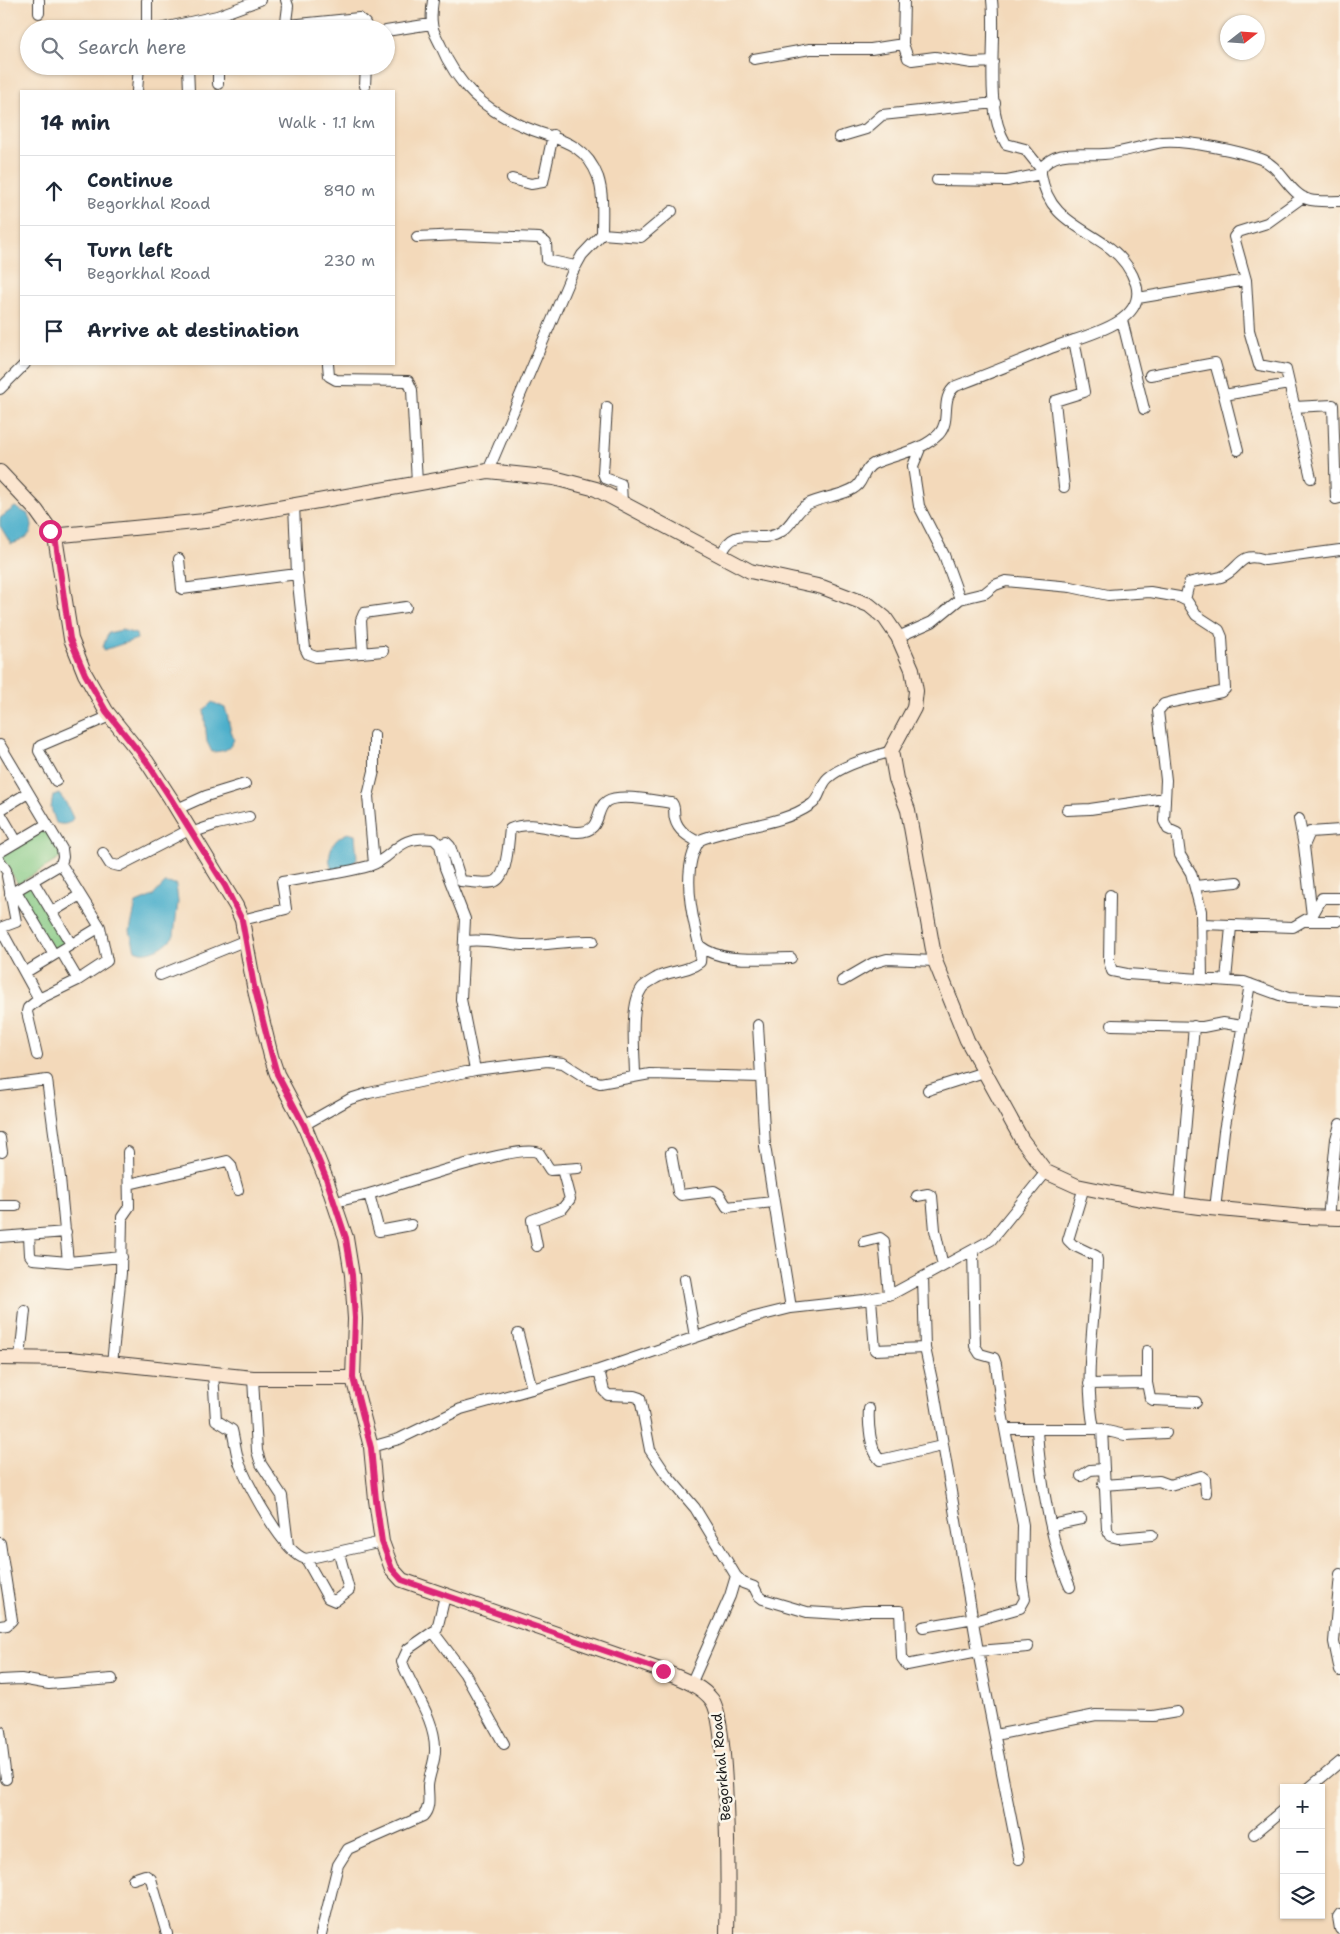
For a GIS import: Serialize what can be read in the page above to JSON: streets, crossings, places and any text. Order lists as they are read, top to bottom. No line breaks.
{"streets":{"street":["Begorkhal Road"]},"north":"right","page":{"search":"Search here","heading":["14 min","Walk · 1.1 km"],"list":[["Continue","Begorkhal Road","890 m"],["Turn left","Begorkhal Road","230 m"],"Arrive at destination"],"map_buttons":["+","−"]}}
